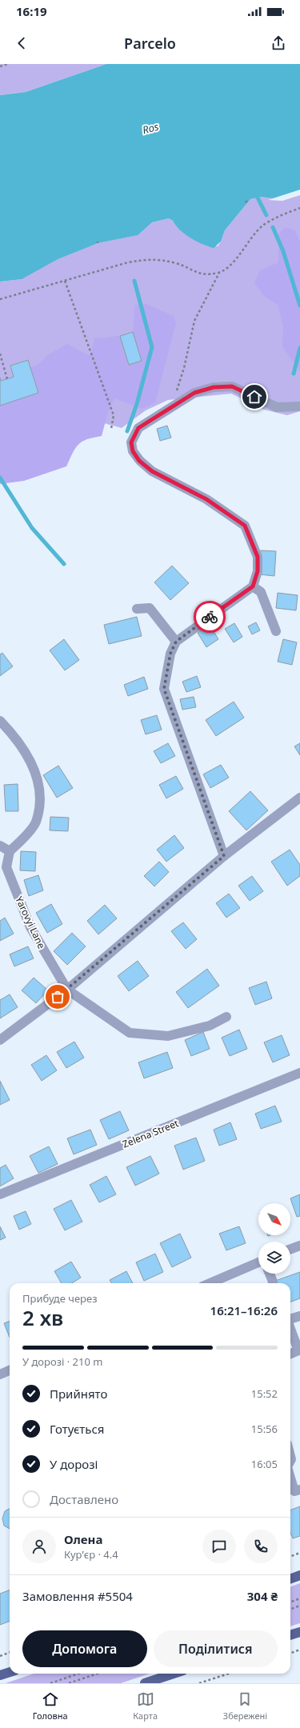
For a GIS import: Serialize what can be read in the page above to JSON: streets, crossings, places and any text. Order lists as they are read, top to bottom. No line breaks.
{"streets":{"street":["Yarovyi Lane","Zelena Street"]},"water":["Ros"],"north":"bottom right","page":{"status":"16:19","header":"Parcelo","heading":["2 хв","Прибуде через","16:21–16:26"],"panel":["Олена","Кур’єр · 4.4","Замовлення #5504","304 ₴"],"bar":"У дорозі · 210 m","list":[["Прийнято","15:52"],["Готується","15:56"],["У дорозі","16:05"],"Доставлено"],"buttons":["Допомога","Поділитися"],"tabs":["Головна","Карта","Збережені"]}}
